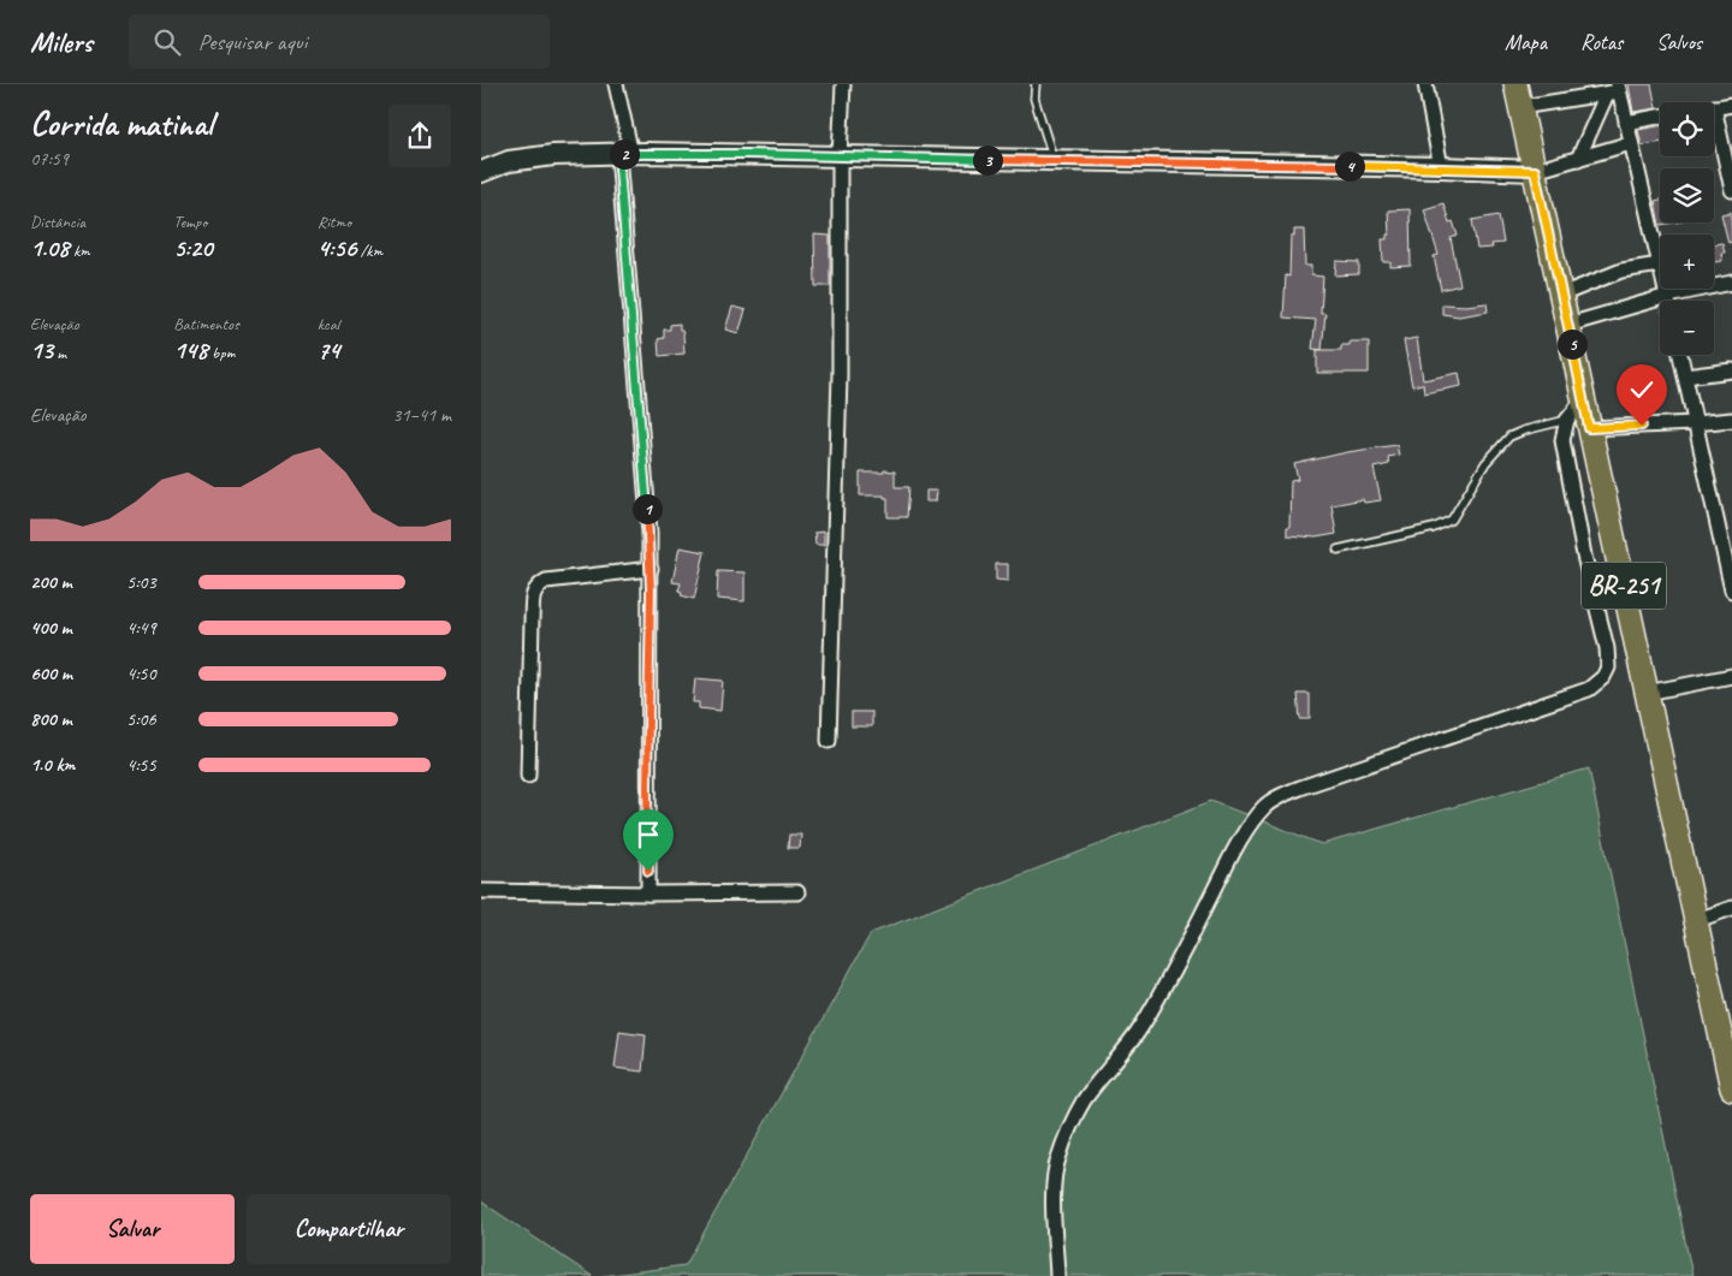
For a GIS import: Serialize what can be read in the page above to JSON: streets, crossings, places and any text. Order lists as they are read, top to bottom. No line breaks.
{"streets":{"main road":["BR-251"]},"page":{"header":"Milers","search":"Pesquisar aqui","nav":["Mapa","Rotas","Salvos"],"heading":["Corrida matinal","07:59"],"map_buttons":["+","−"],"pins":["2","3","4","5","1"],"stats":[["Distância","1.08 km"],["Tempo","5:20"],["Ritmo","4:56 /km"],["Elevação","13 m"],["Batimentos","148 bpm"],["kcal","74"]],"chart":["Elevação","31–41 m"],"list":[{"name":"200 m","note":"5:03"},{"name":"400 m","note":"4:49"},{"name":"600 m","note":"4:50"},{"name":"800 m","note":"5:06"},{"name":"1.0 km","note":"4:55"}],"buttons":["Salvar","Compartilhar"]}}
